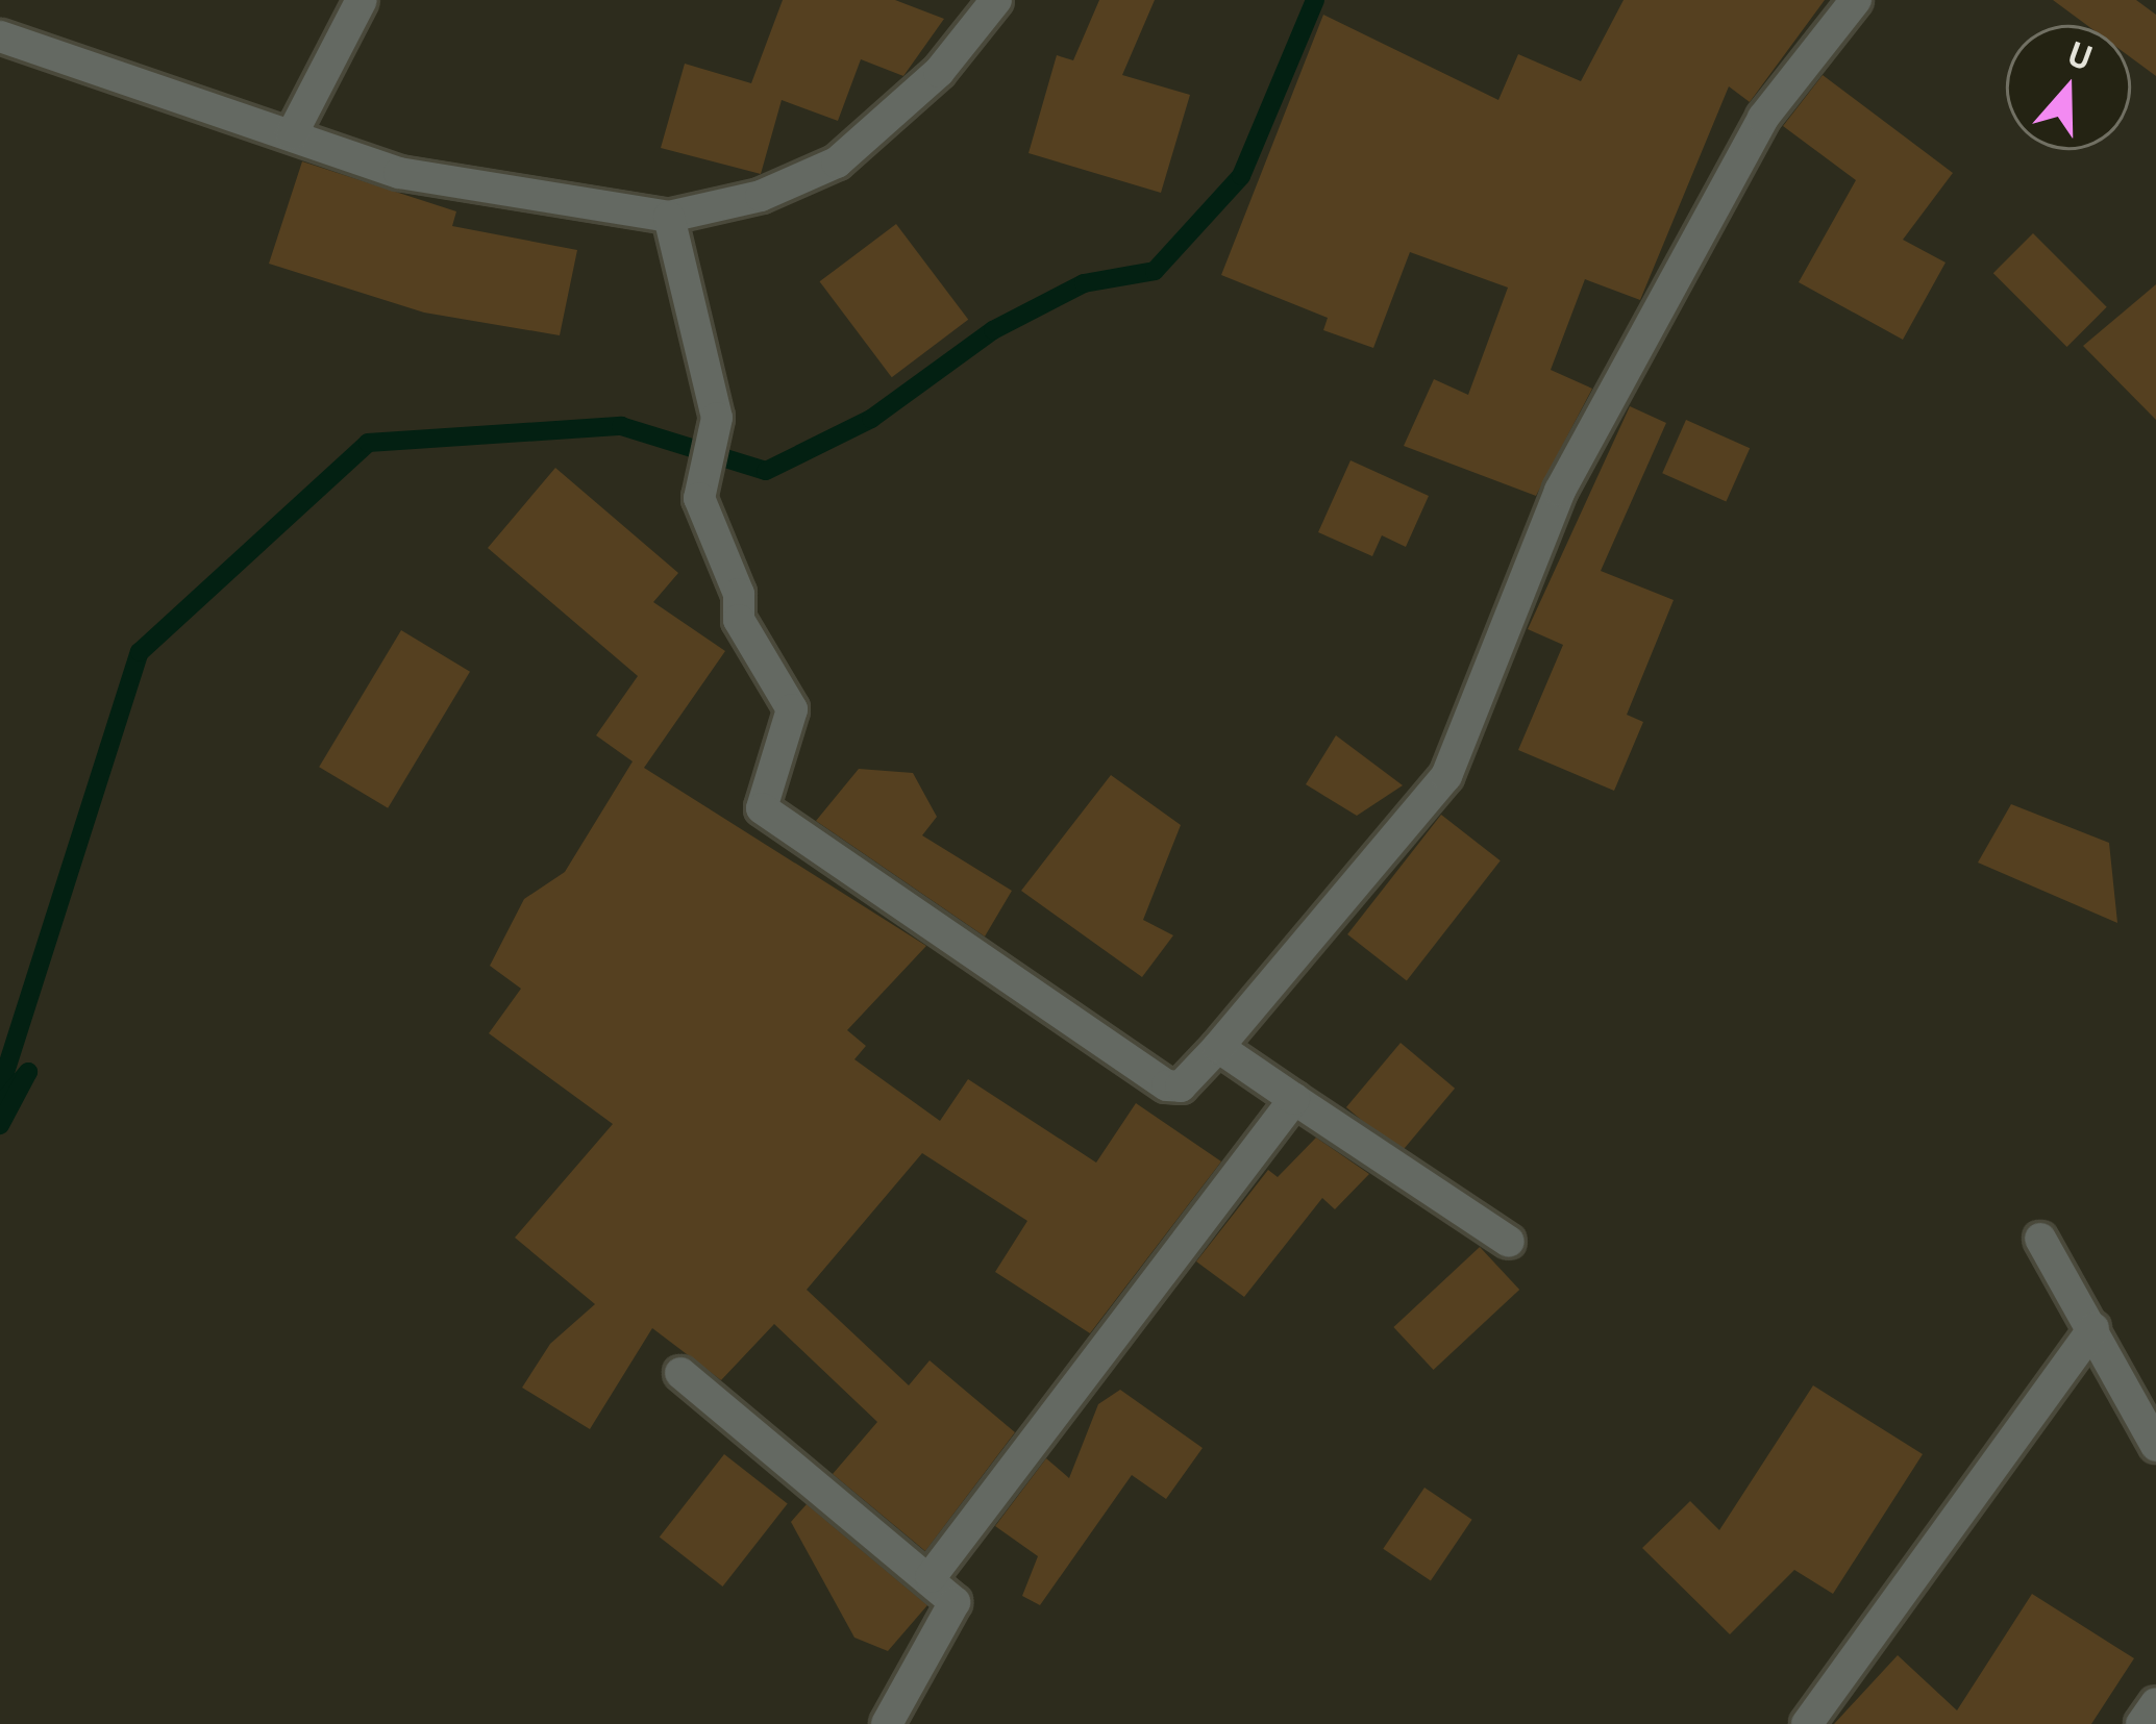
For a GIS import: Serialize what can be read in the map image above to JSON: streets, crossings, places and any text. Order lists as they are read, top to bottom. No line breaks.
{"north":"top"}
